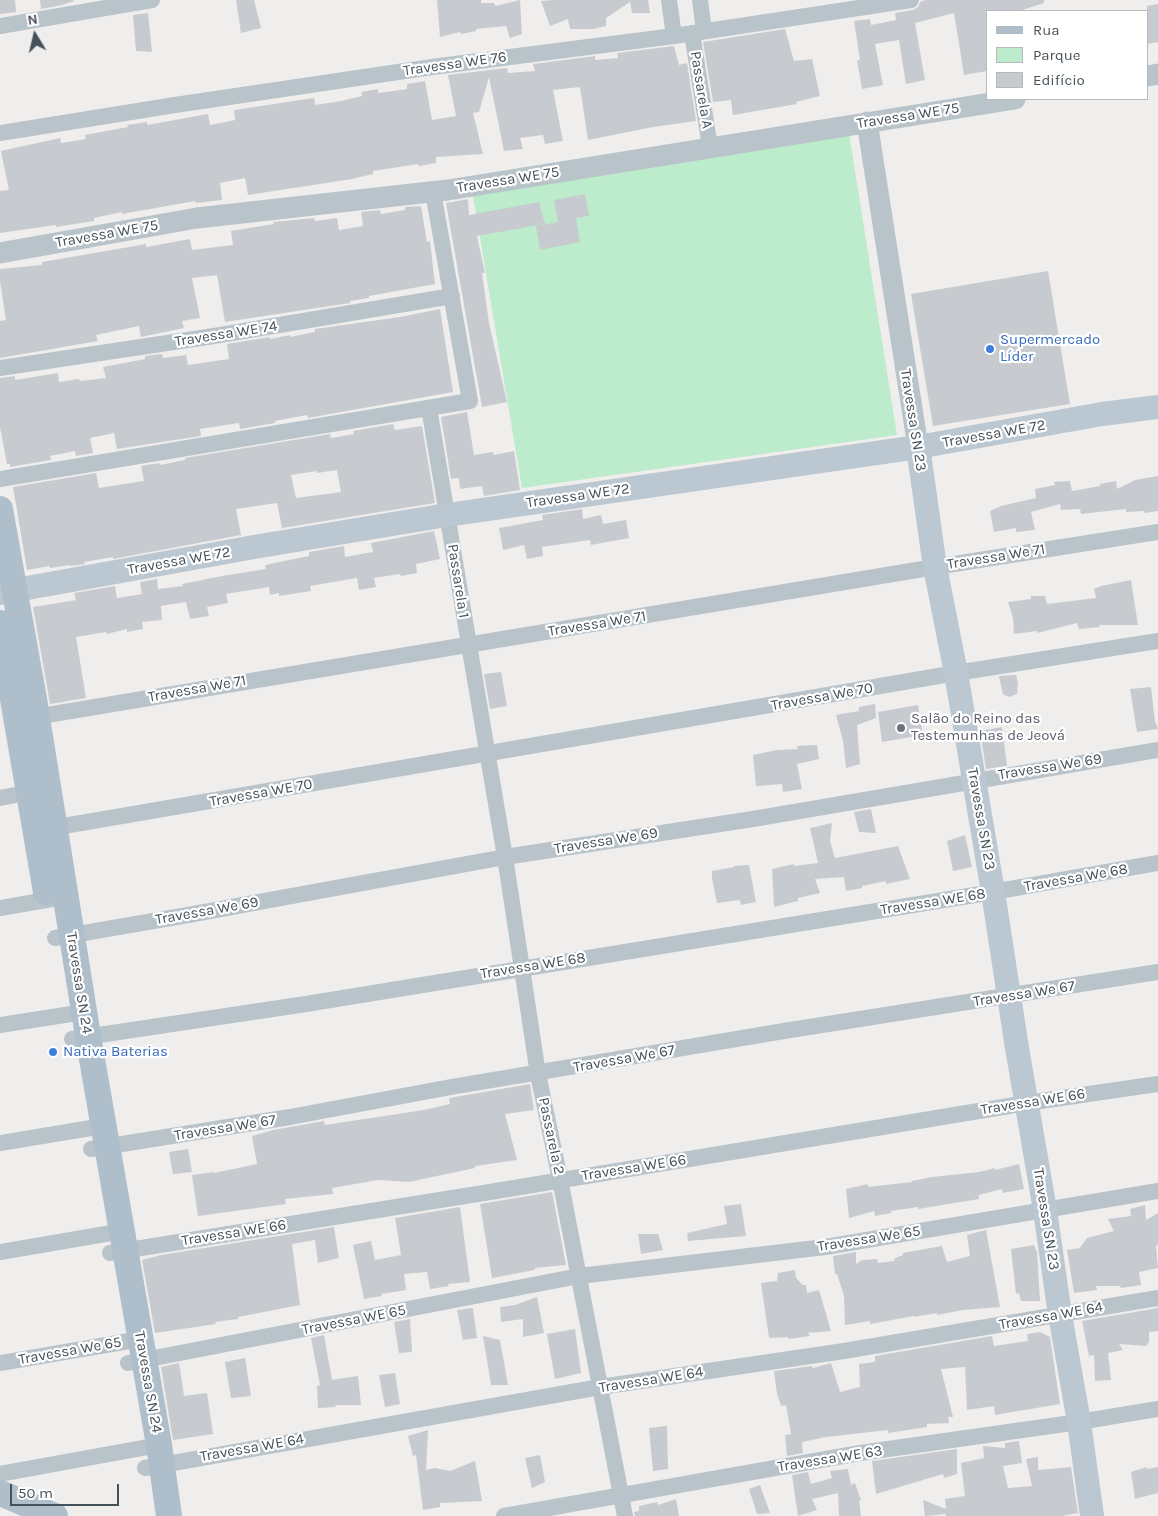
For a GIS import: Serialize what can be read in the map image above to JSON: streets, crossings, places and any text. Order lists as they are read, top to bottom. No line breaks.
{"streets":{"main road":["Travessa SN 23","Travessa WE 72","Travessa SN 24"],"street":["Travessa WE 76","Passarela A","Travessa WE 75","Travessa WE 74","Travessa We 71","Passarela 1","Travessa We 70","Travessa We 69","Travessa WE 70","Travessa We 68","Travessa WE 68","Travessa We 67","Travessa WE 66","Passarela 2","Travessa We 65","Travessa WE 64","Travessa WE 65","Travessa WE 63"]},"crossings":[["Travessa WE 76","Passarela A"],["Passarela A","Travessa WE 75"],["Travessa WE 75","Travessa SN 23"],["Travessa SN 23","Travessa WE 72"],["Travessa SN 23","Travessa We 71"],["Travessa SN 23","Travessa We 70"],["Travessa SN 23","Travessa We 69"],["Travessa SN 23","Travessa We 68"],["Travessa SN 23","Travessa WE 68"],["Travessa SN 23","Travessa We 67"],["Travessa SN 23","Travessa WE 66"],["Travessa SN 23","Travessa We 65"],["Travessa SN 23","Travessa WE 64"],["Travessa SN 23","Travessa WE 63"],["Travessa WE 72","Passarela 1"],["Travessa WE 72","Travessa SN 24"],["Travessa We 71","Passarela 1"],["Travessa We 71","Travessa SN 24"],["Passarela 1","Travessa We 70"],["Passarela 1","Travessa WE 70"],["Passarela 1","Passarela 2"],["Travessa We 70","Travessa WE 70"],["Travessa We 70","Passarela 2"],["Travessa We 69","Travessa SN 24"],["Travessa We 69","Passarela 2"],["Travessa WE 70","Travessa SN 24"],["Travessa WE 70","Passarela 2"],["Travessa We 68","Travessa WE 68"],["Travessa WE 68","Travessa SN 24"],["Travessa WE 68","Passarela 2"],["Travessa SN 24","Travessa We 67"],["Travessa SN 24","Travessa WE 66"],["Travessa SN 24","Travessa We 65"],["Travessa SN 24","Travessa WE 64"],["Travessa SN 24","Travessa WE 65"],["Travessa We 67","Passarela 2"],["Travessa WE 66","Passarela 2"],["Passarela 2","Travessa We 65"],["Passarela 2","Travessa WE 64"],["Passarela 2","Travessa WE 65"],["Passarela 2","Travessa WE 63"],["Travessa We 65","Travessa WE 65"]],"places":["Supermercado Líder","Salão do Reino das Testemunhas de Jeová","Nativa Baterias"],"legend":["Rua","Parque","Edifício"],"scale_bar":"50 m","north":"top"}
